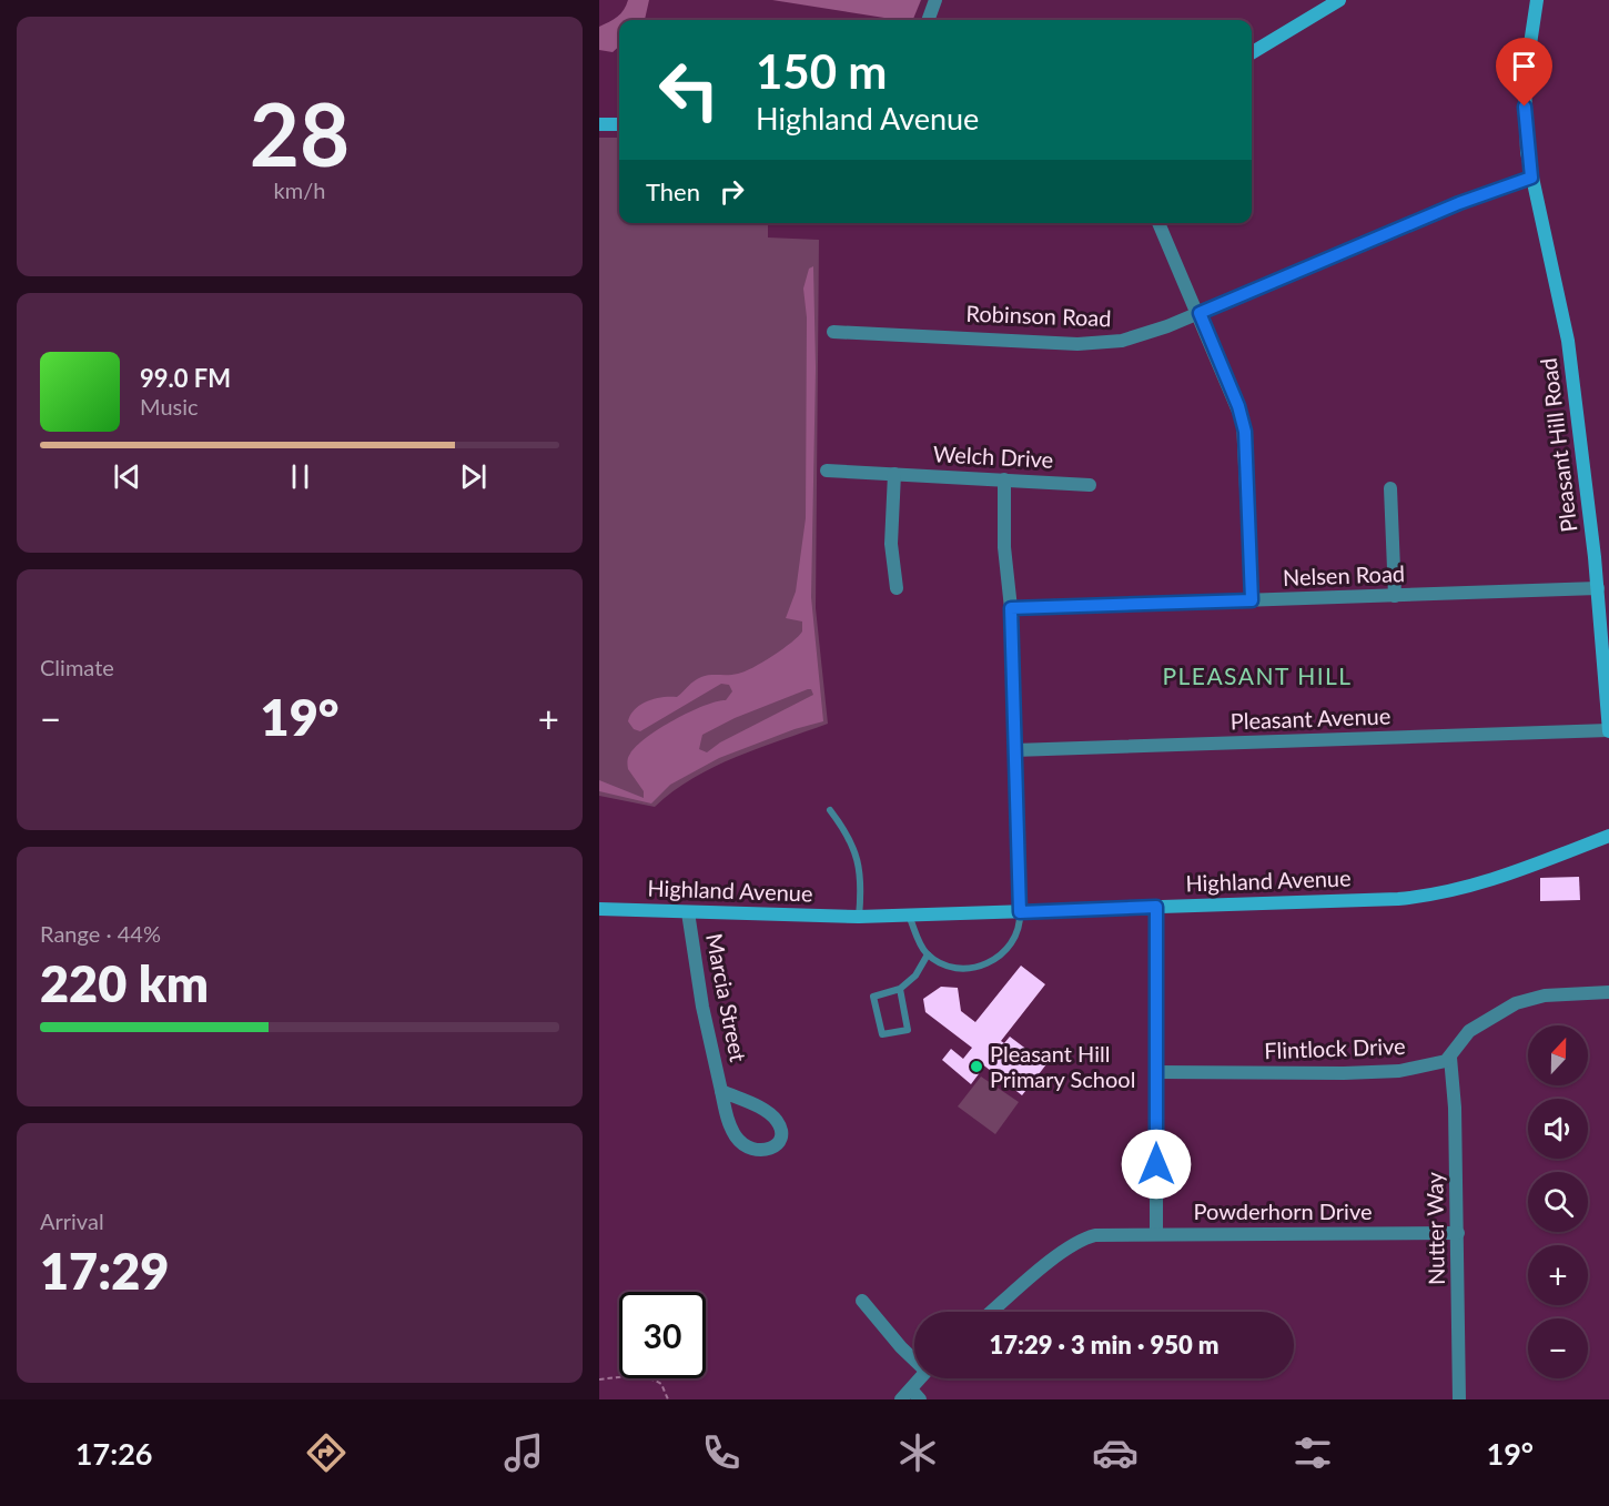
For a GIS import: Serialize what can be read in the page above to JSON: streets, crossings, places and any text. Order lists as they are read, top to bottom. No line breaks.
{"streets":{"street":["Robinson Road","Pleasant Hill Road","Welch Drive","Nelsen Road","Pleasant Avenue","Highland Avenue","Marcia Street","Flintlock Drive","Powderhorn Drive","Nutter Way"]},"crossings":[["Robinson Road","Pleasant Hill Road"],["Pleasant Hill Road","Nelsen Road"],["Pleasant Hill Road","Pleasant Avenue"],["Highland Avenue","Marcia Street"],["Flintlock Drive","Nutter Way"],["Powderhorn Drive","Nutter Way"]],"districts":["PLEASANT HILL"],"places":["Pleasant Hill Primary School"],"north":"top","page":{"tile":[["28","km/h"],"Climate",["Range · 44%","220 km"],["Arrival","17:29"]],"turn":["150 m","Highland Avenue"],"then":"Then","song":["99.0 FM","Music"],"heat":["−","19°","+"],"map_buttons":["+","−"],"limit":"30","trip":"17:29 · 3 min · 950 m","tabs":["17:26","19°"]}}
